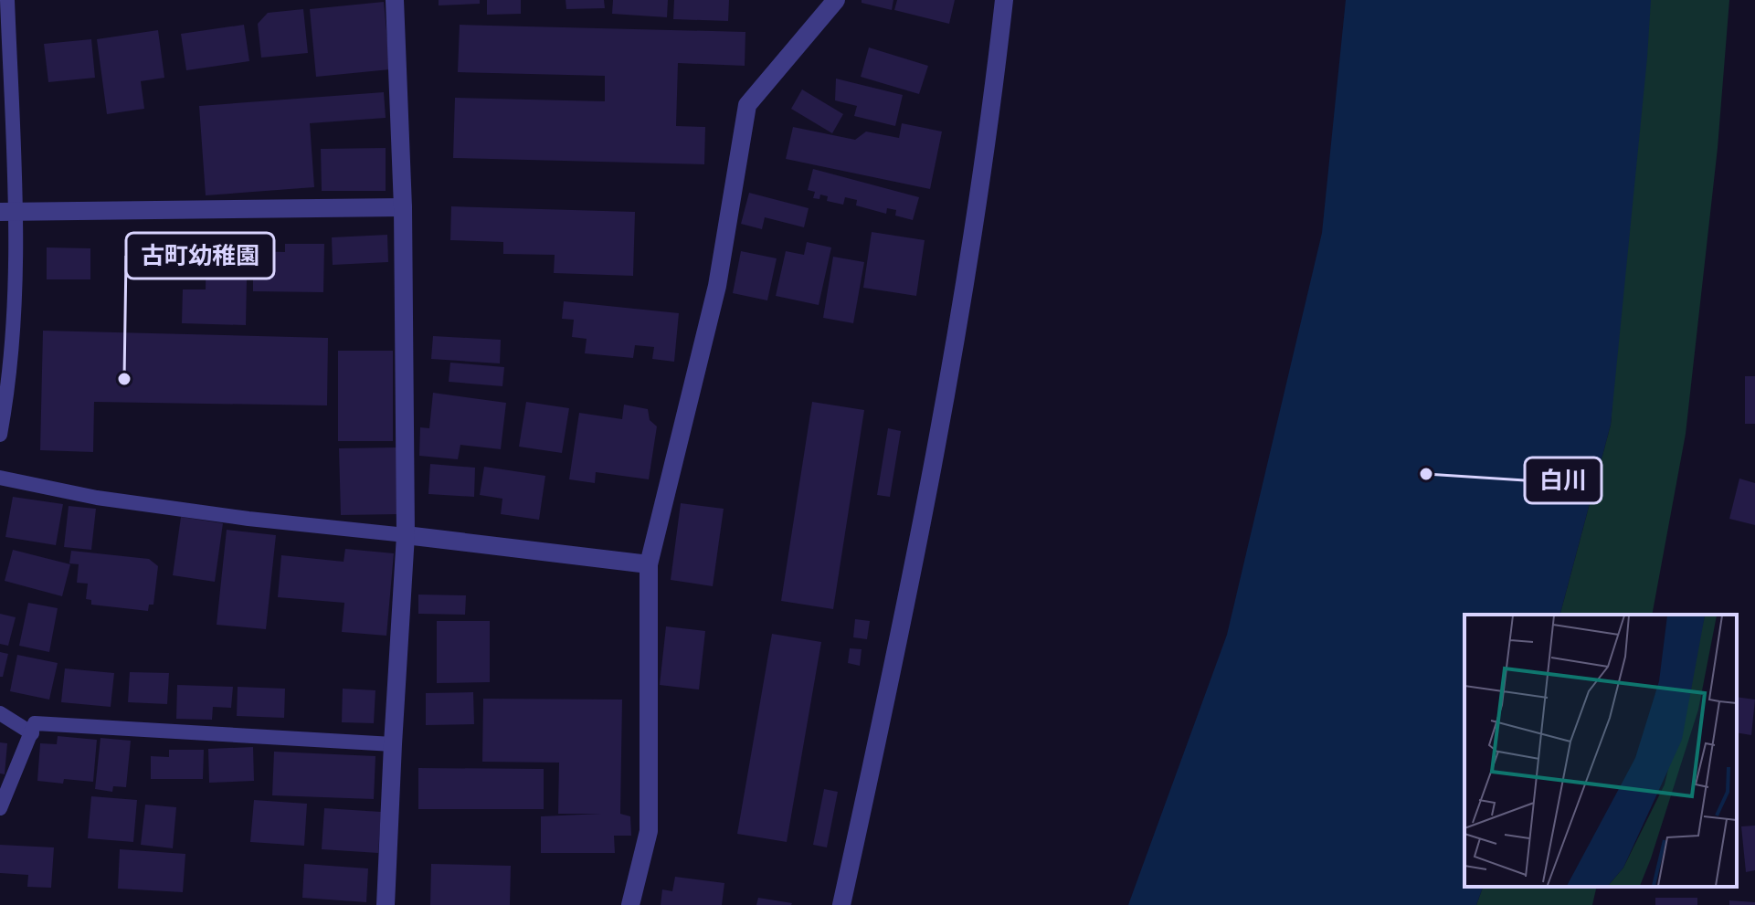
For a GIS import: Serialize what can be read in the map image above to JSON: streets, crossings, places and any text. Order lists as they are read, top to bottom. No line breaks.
{"places":["古町幼稚園","白川"]}
